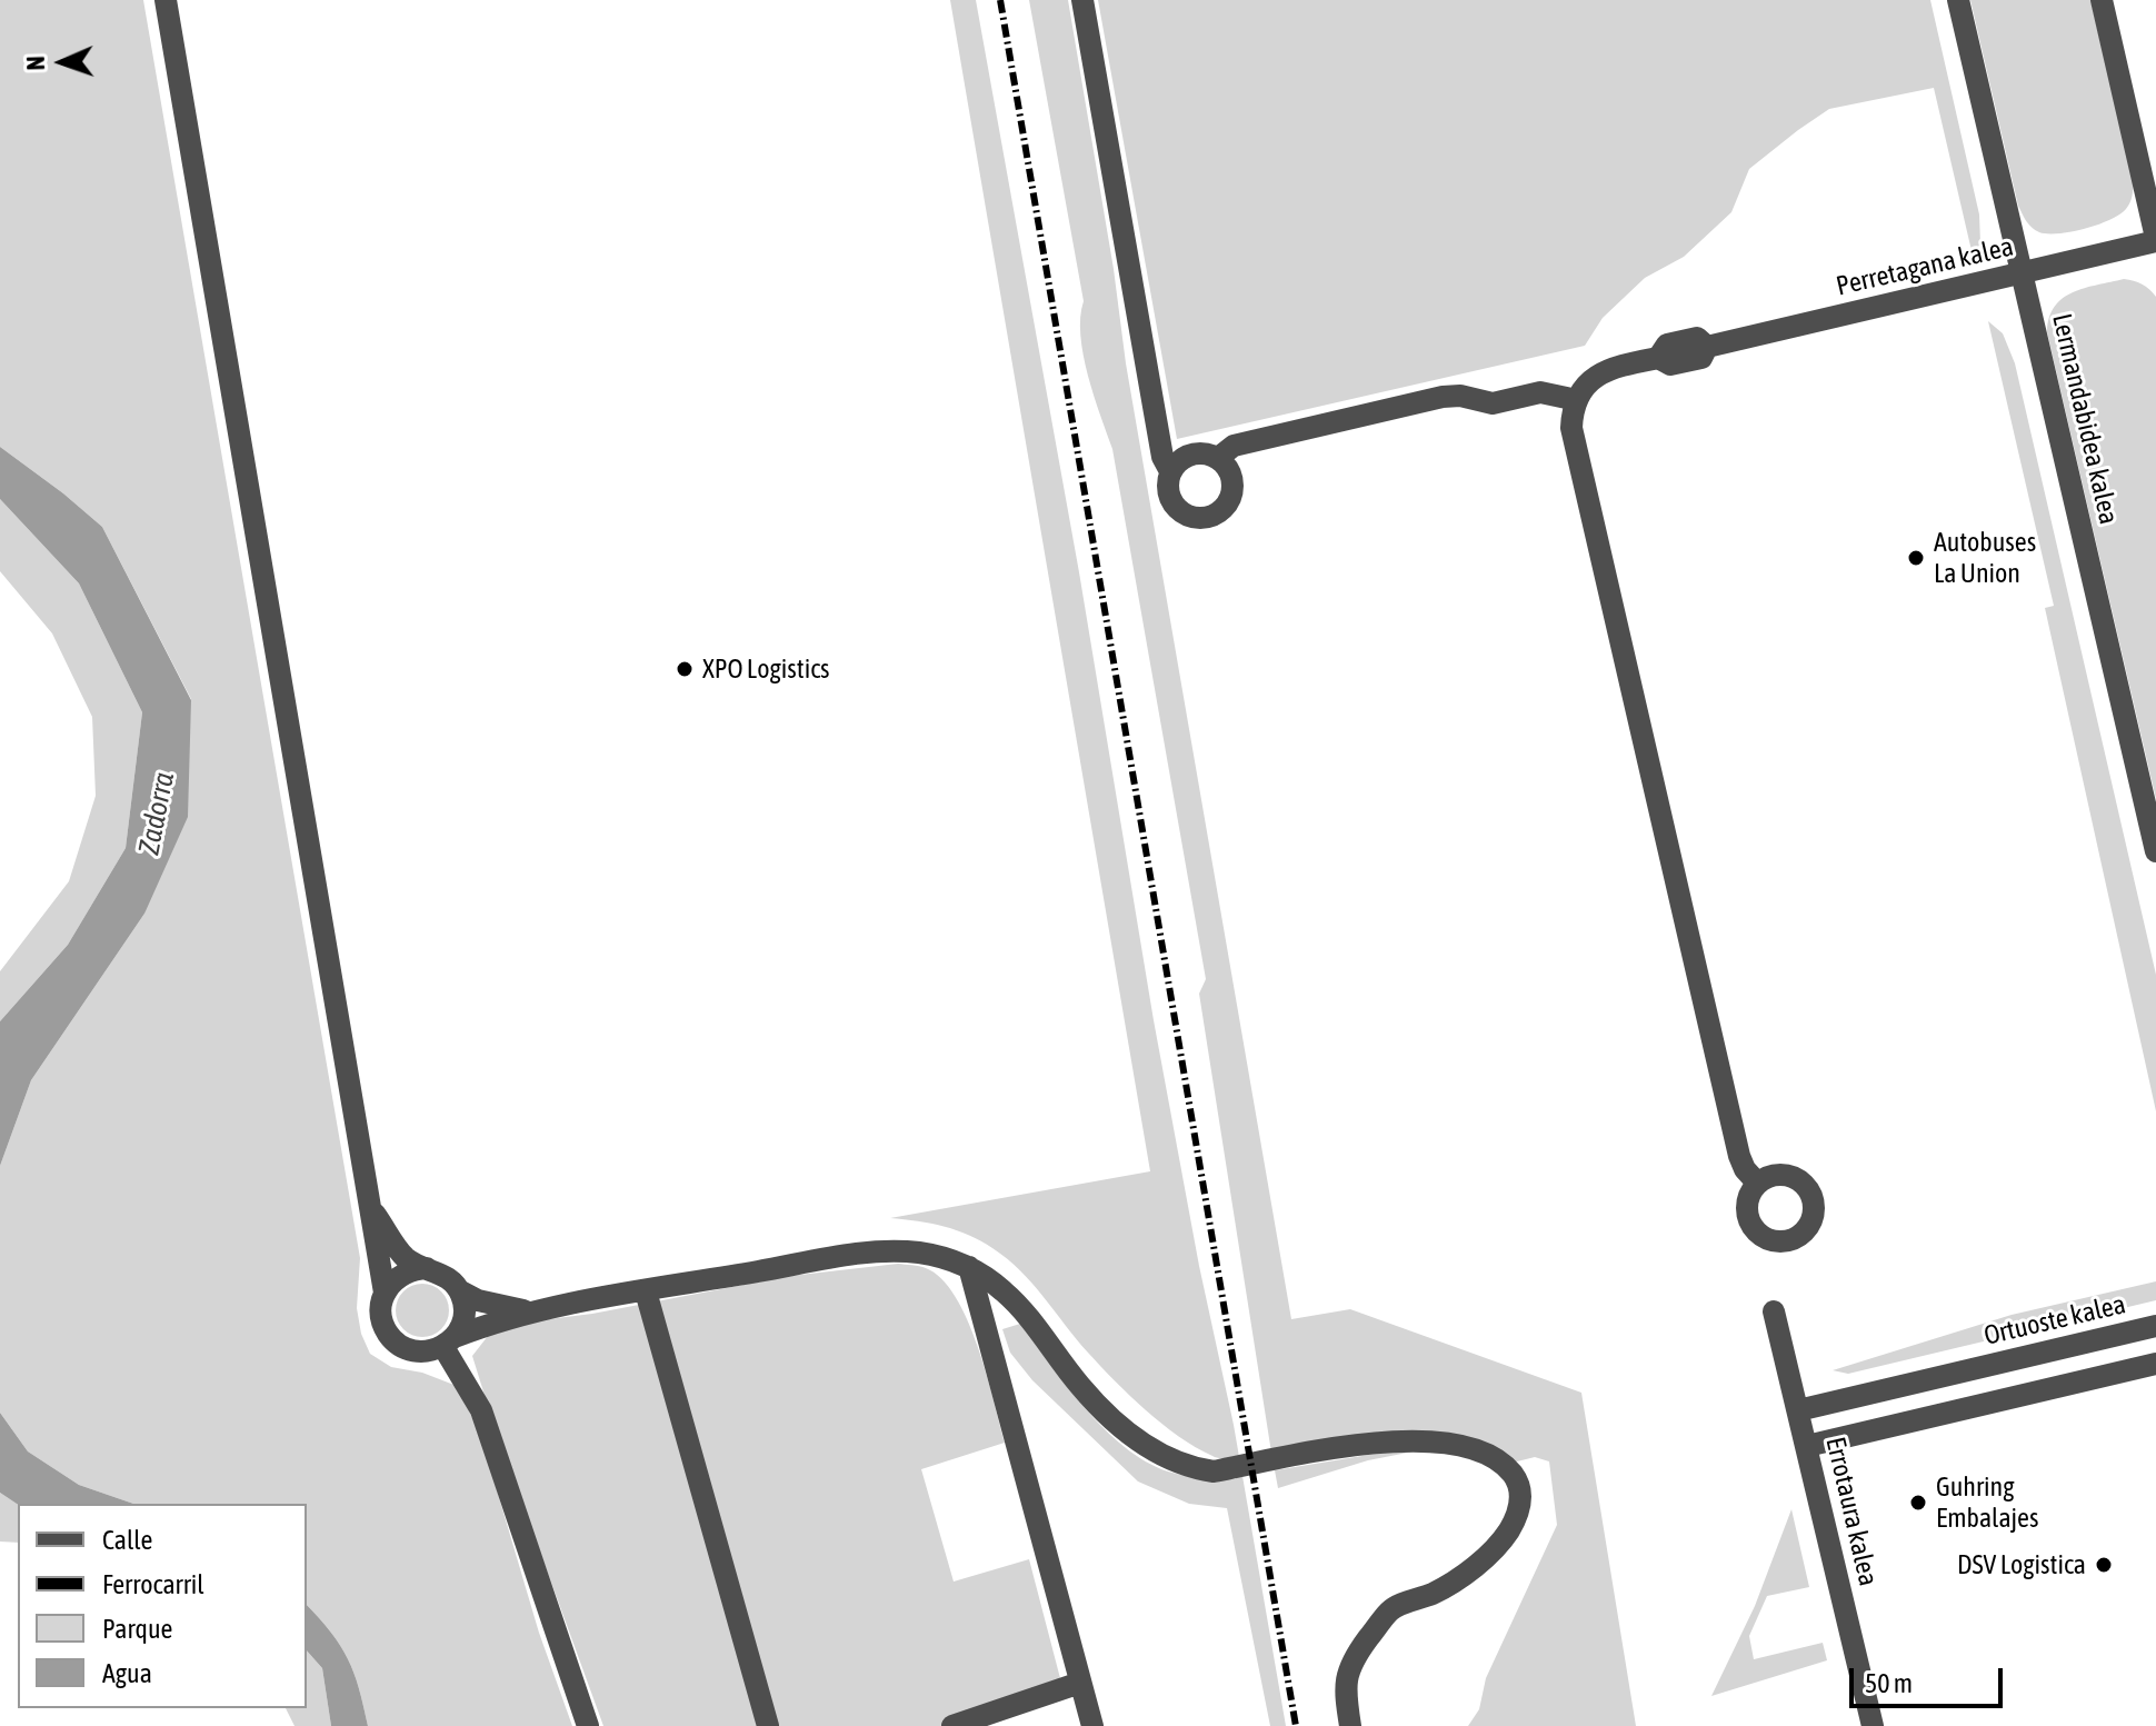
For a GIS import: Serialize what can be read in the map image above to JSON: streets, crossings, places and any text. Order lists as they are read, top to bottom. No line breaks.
{"streets":{"street":["Perretagana kalea","Lermandabidea kalea","Ortuoste kalea","Errotaura kalea"]},"crossings":[["Perretagana kalea","Lermandabidea kalea"],["Ortuoste kalea","Errotaura kalea"]],"water":["Zadorra"],"places":["Autobuses La Union","XPO Logistics","Guhring Embalajes","DSV Logistica"],"legend":["Calle","Ferrocarril","Parque","Agua"],"scale_bar":"50 m","north":"left"}
